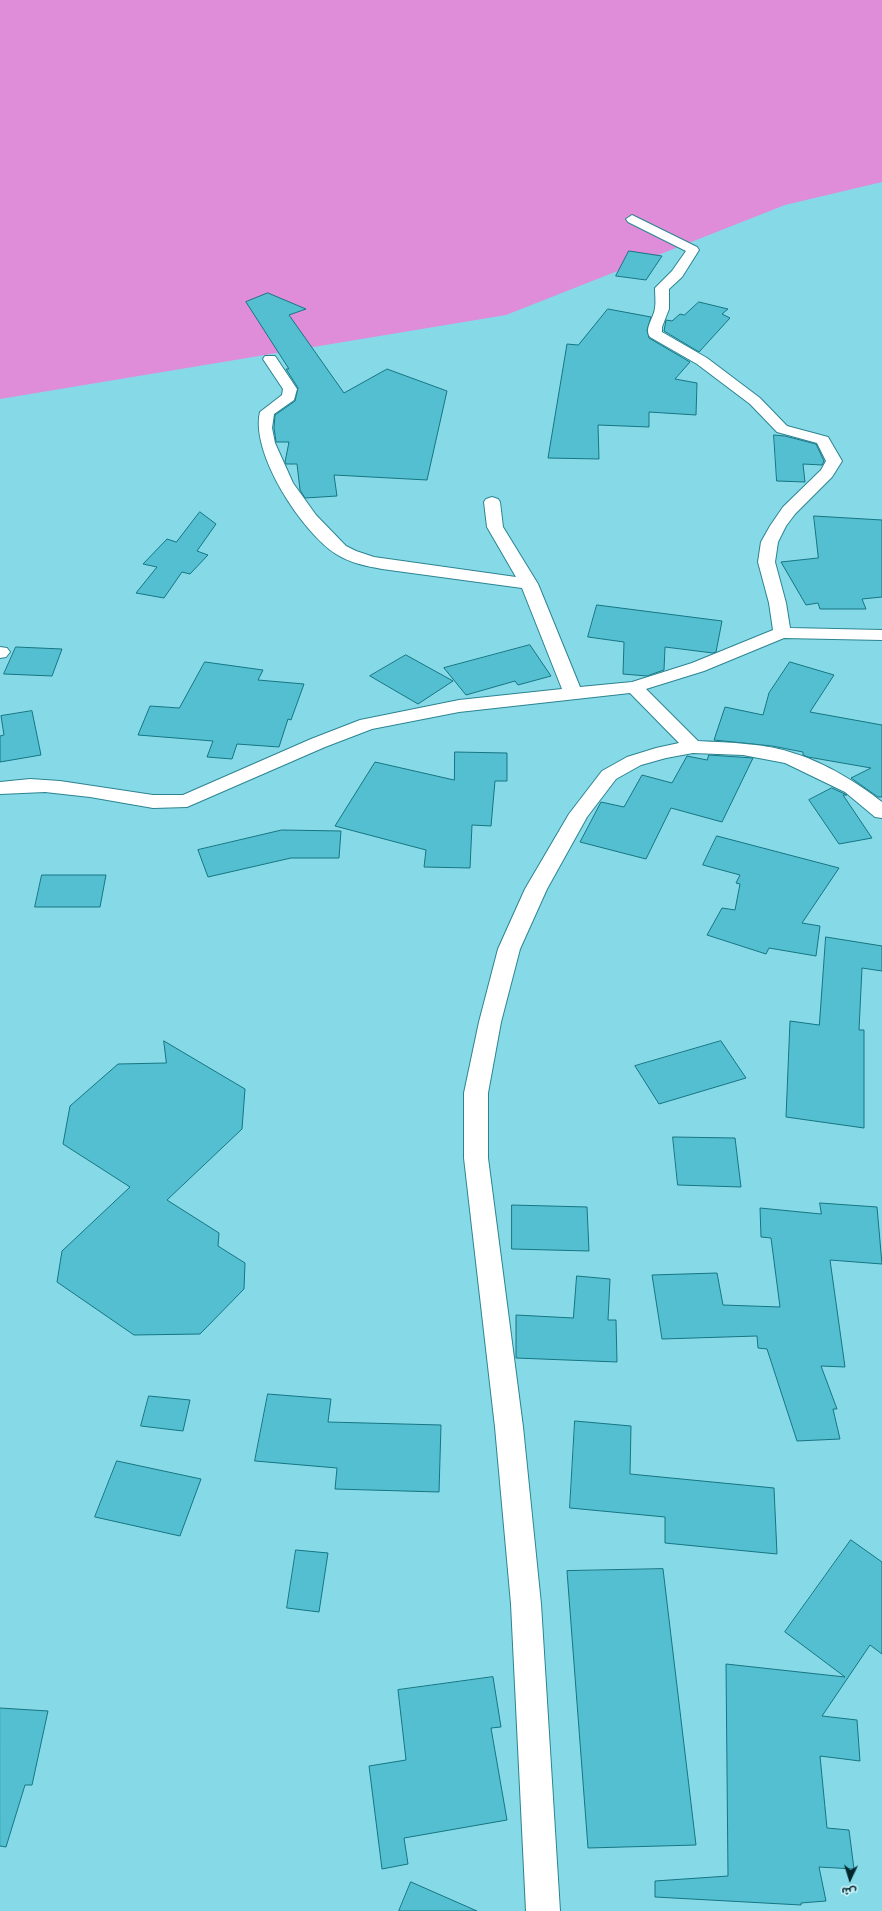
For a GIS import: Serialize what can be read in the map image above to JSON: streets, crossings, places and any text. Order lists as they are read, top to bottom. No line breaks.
{"north":"bottom"}
